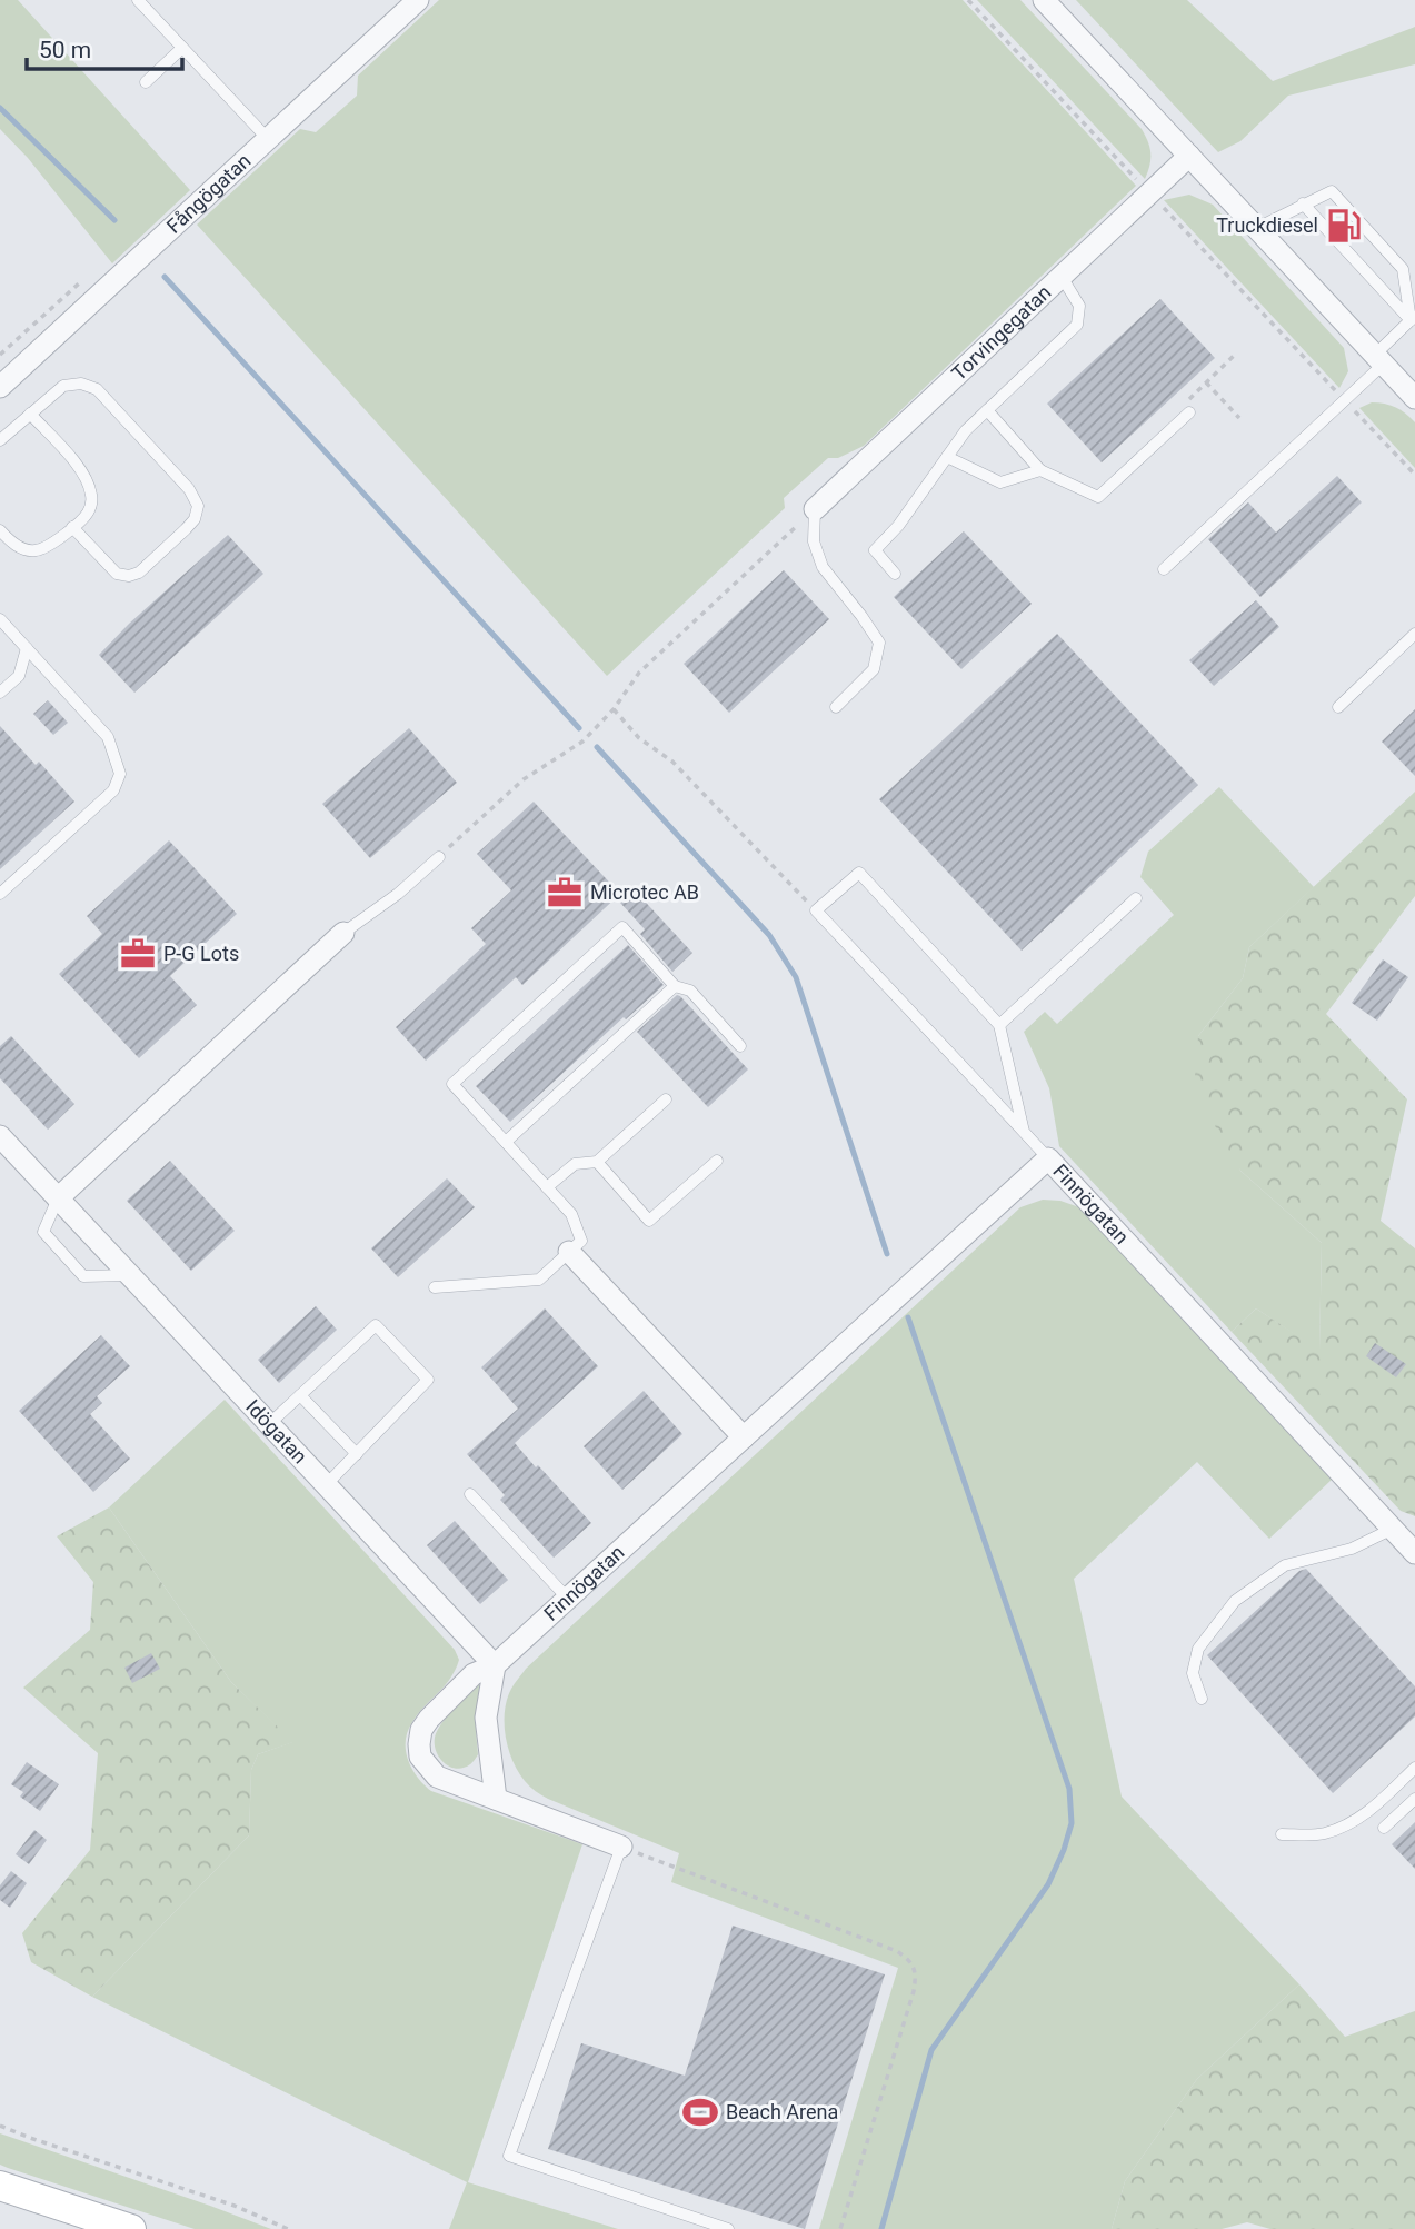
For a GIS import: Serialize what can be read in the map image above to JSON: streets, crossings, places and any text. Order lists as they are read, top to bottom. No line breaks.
{"streets":{"street":["Fångögatan","Torvingegatan","Finnögatan","Idögatan"]},"crossings":[["Finnögatan","Idögatan"]],"places":{"fuel station":["Truckdiesel"],"office":["Microtec AB","P-G Lots"],"sports":["Beach Arena"]},"scale_bar":"50 m"}
